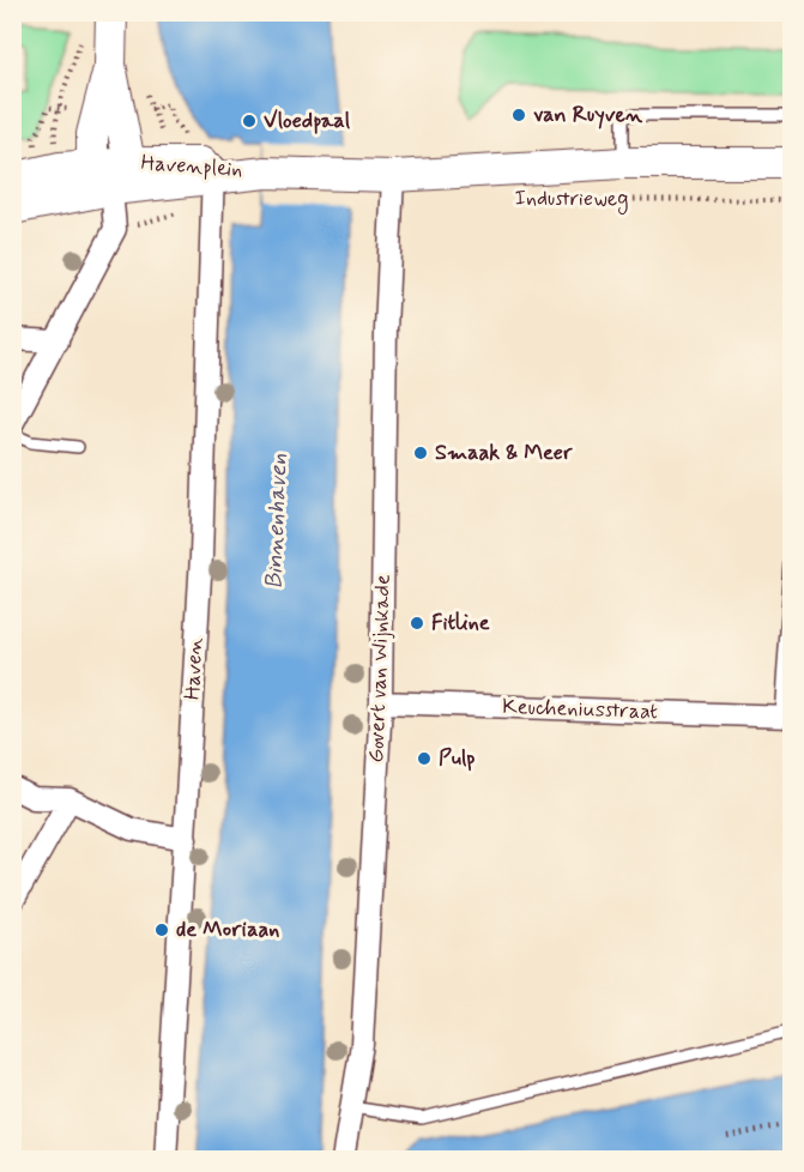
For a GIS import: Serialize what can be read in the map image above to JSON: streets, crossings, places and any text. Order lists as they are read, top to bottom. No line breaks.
{"streets":{"main road":["Havenplein","Industrieweg"],"street":["Haven","Govert van Wijnkade","Keucheniusstraat"]},"crossings":[["Havenplein","Industrieweg"],["Havenplein","Haven"],["Industrieweg","Govert van Wijnkade"],["Govert van Wijnkade","Keucheniusstraat"]],"water":["Binnenhaven"],"places":["van Ruyven","Vloedpaal","Smaak & Meer","Fitline","Pulp","de Moriaan"]}
